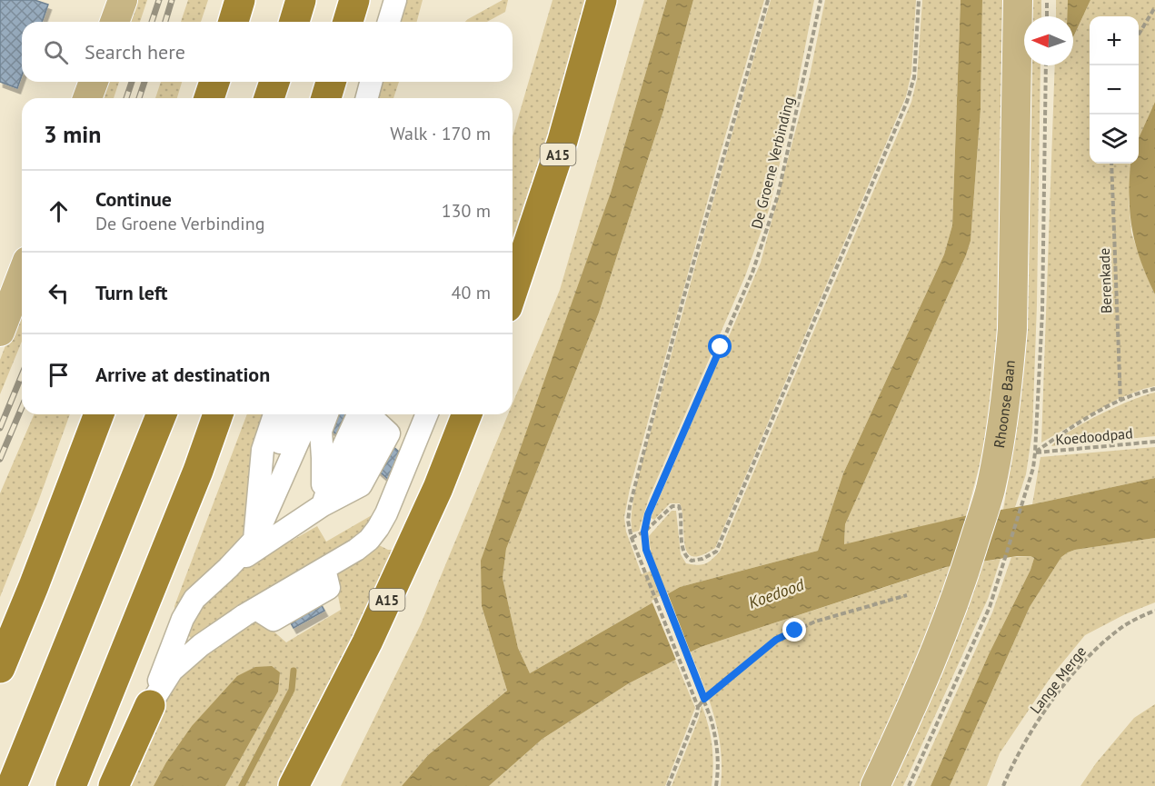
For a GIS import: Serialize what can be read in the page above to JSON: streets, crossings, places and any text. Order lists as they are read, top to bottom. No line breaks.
{"streets":{"highway":["A15"],"main road":["Rhoonse Baan"],"path":["De Groene Verbinding","Berenkade","Koedoodpad","Lange Merge"]},"water":["Koedood"],"north":"left","page":{"map_buttons":["+","−"],"search":"Search here","heading":["3 min","Walk · 170 m"],"list":[["Continue","De Groene Verbinding","130 m"],["Turn left","40 m"],"Arrive at destination"]}}
